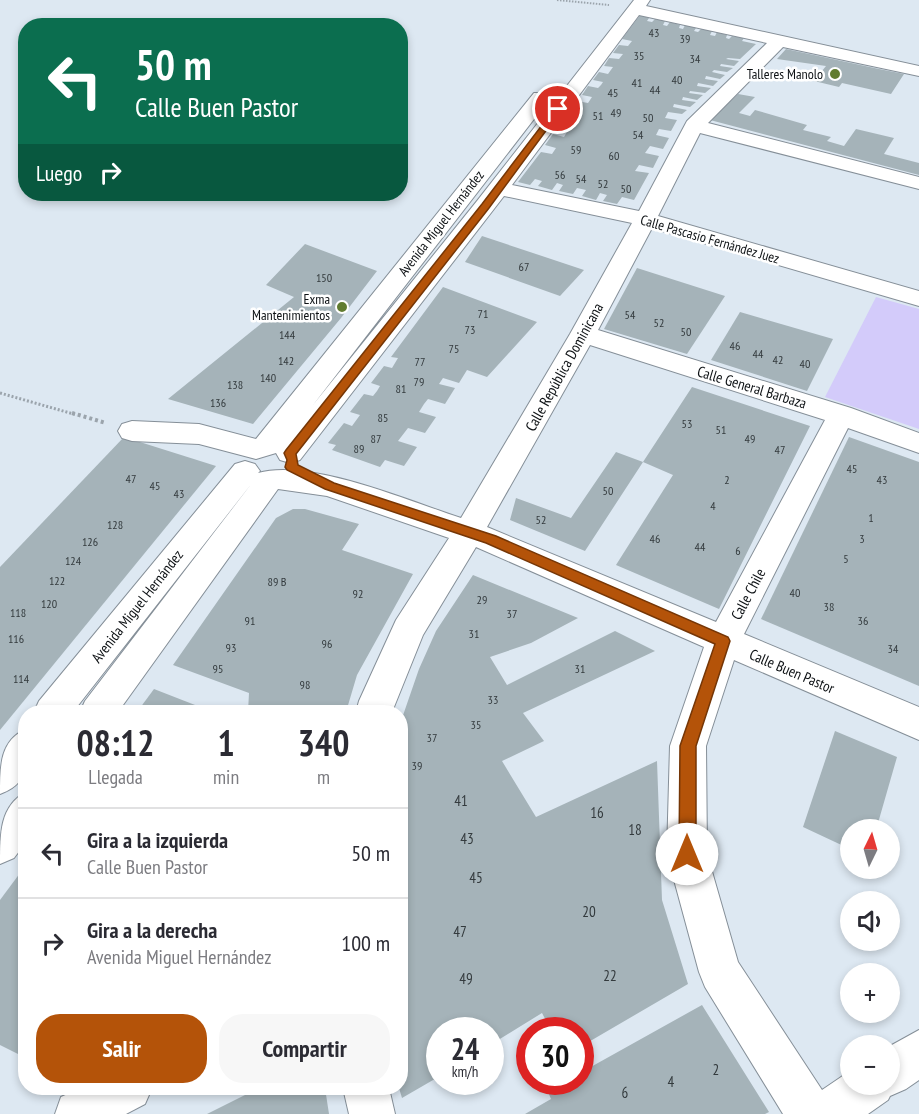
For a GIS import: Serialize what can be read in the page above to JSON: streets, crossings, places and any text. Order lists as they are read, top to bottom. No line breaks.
{"streets":{"street":["Avenida Miguel Hernández","Calle Pascasio Fernández Juez","Calle República Dominicana","Calle General Barbaza","Calle Chile","Calle Buen Pastor"]},"crossings":[["Avenida Miguel Hernández","Calle Pascasio Fernández Juez"],["Avenida Miguel Hernández","Calle Buen Pastor"],["Calle Pascasio Fernández Juez","Calle República Dominicana"],["Calle República Dominicana","Calle General Barbaza"],["Calle República Dominicana","Calle Buen Pastor"],["Calle General Barbaza","Calle Chile"],["Calle Chile","Calle Buen Pastor"]],"places":["Talleres Manolo","Exma Mantenimientos"],"house_numbers":["43","39","35","34","40","41","44","45","49","51","50","54","59","60","56","54","52","50","67","150","71","54","52","73","50","144","46","75","44","42","142","77","40","140","79","138","81","136","85","53","51","87","49","89","47","45","47","2","43","45","50","43","4","1","52","128","46","3","126","44","6","5","124","122","89 B","40","92","29","120","38","118","37","91","36","31","116","96","93","34","95","31","114","98","33","35","37","39","41","16","18","43","45","20","47","22","49","2","4","6"],"north":"top","page":{"turn":["50 m","Calle Buen Pastor"],"then":"Luego","eta":["08:12","Llegada","1","min","340","m"],"list":[{"name":"Gira a la izquierda","note":"Calle Buen Pastor","value":"50 m"},{"name":"Gira a la derecha","note":"Avenida Miguel Hernández","value":"100 m"}],"map_buttons":["+","−"],"buttons":["Salir","Compartir"],"speed":"24 km/h","limit":"30"}}
